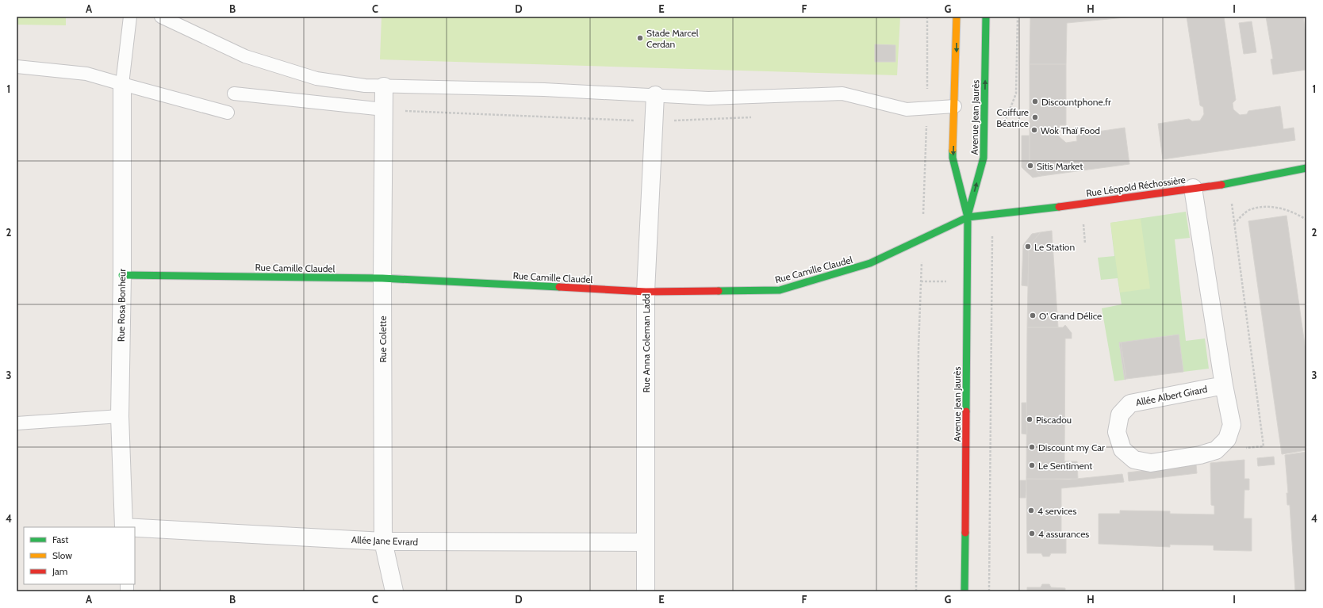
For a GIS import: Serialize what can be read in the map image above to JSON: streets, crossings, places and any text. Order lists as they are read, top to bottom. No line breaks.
{"streets":{"street":["Avenue Jean Jaurès","Rue Léopold Réchossière","Rue Camille Claudel","Rue Rosa Bonheur","Rue Colette","Rue Anna Coleman Ladd","Allée Albert Girard","Allée Jane Evrard"]},"crossings":[["Avenue Jean Jaurès","Rue Léopold Réchossière"],["Avenue Jean Jaurès","Rue Camille Claudel"],["Rue Léopold Réchossière","Rue Camille Claudel"],["Rue Léopold Réchossière","Allée Albert Girard"],["Rue Camille Claudel","Rue Rosa Bonheur"],["Rue Camille Claudel","Rue Colette"],["Rue Camille Claudel","Rue Anna Coleman Ladd"],["Rue Colette","Allée Jane Evrard"],["Rue Anna Coleman Ladd","Allée Jane Evrard"]],"places":["Stade Marcel Cerdan","Discountphone.fr","Coiffure Béatrice","Wok Thaï Food","Sitis Market","Le Station","O' Grand Délice","Piscadou","Discount my Car","Le Sentiment","4 services","4 assurances"],"legend":["Fast","Slow","Jam"],"grid":{"columns":["A","B","C","D","E","F","G","H","I"],"rows":["1","2","3","4"]}}
